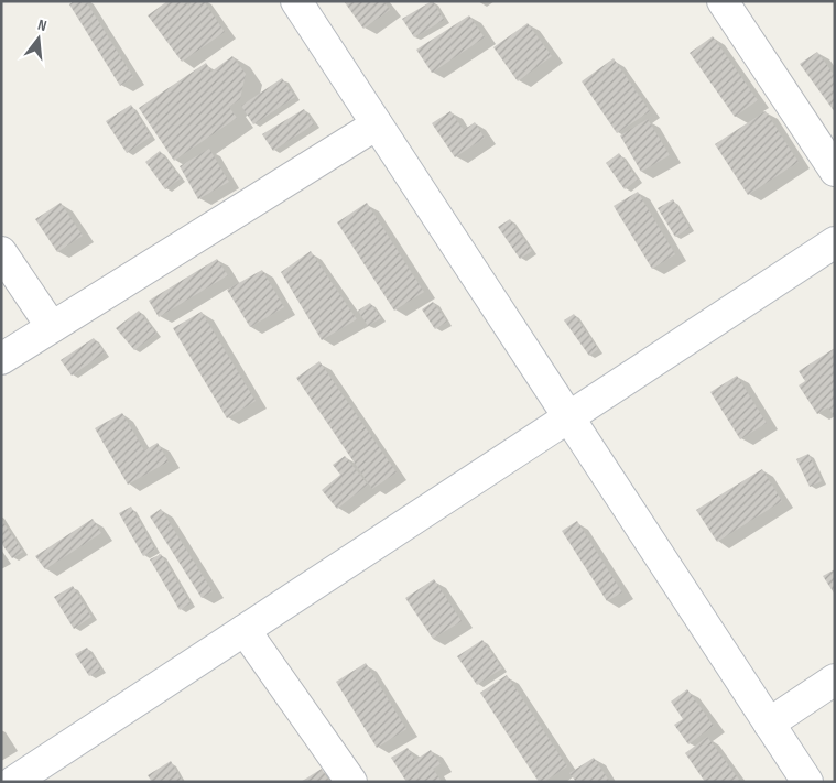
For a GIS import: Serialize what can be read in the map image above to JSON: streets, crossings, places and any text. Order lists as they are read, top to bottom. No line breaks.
{"north":"top"}
